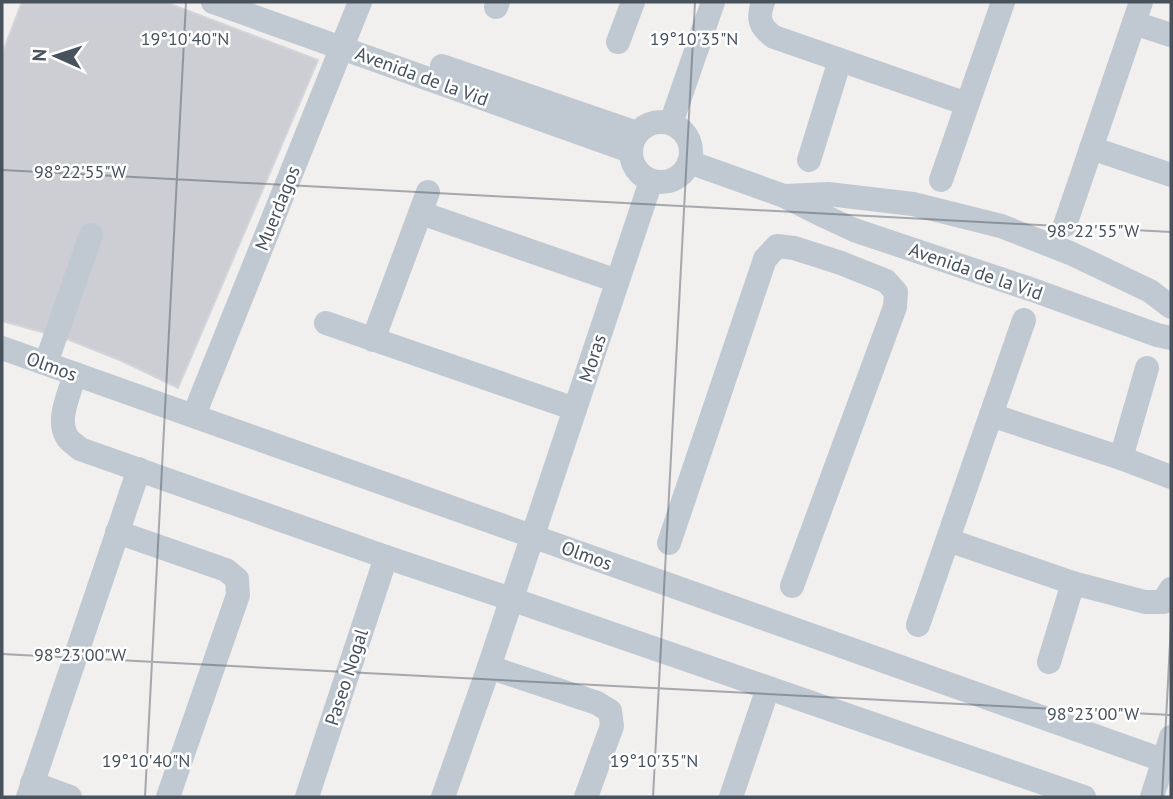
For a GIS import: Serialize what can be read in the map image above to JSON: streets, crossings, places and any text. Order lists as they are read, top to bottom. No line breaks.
{"streets":{"street":["Avenida de la Vid","Muerdagos","Moras","Olmos","Paseo Nogal"]},"crossings":[["Avenida de la Vid","Muerdagos"],["Avenida de la Vid","Moras"],["Muerdagos","Olmos"],["Moras","Olmos"]],"north":"left","coordinates":["19°10'40\"N","19°10'35\"N","98°22'55\"W","98°23'00\"W"]}
